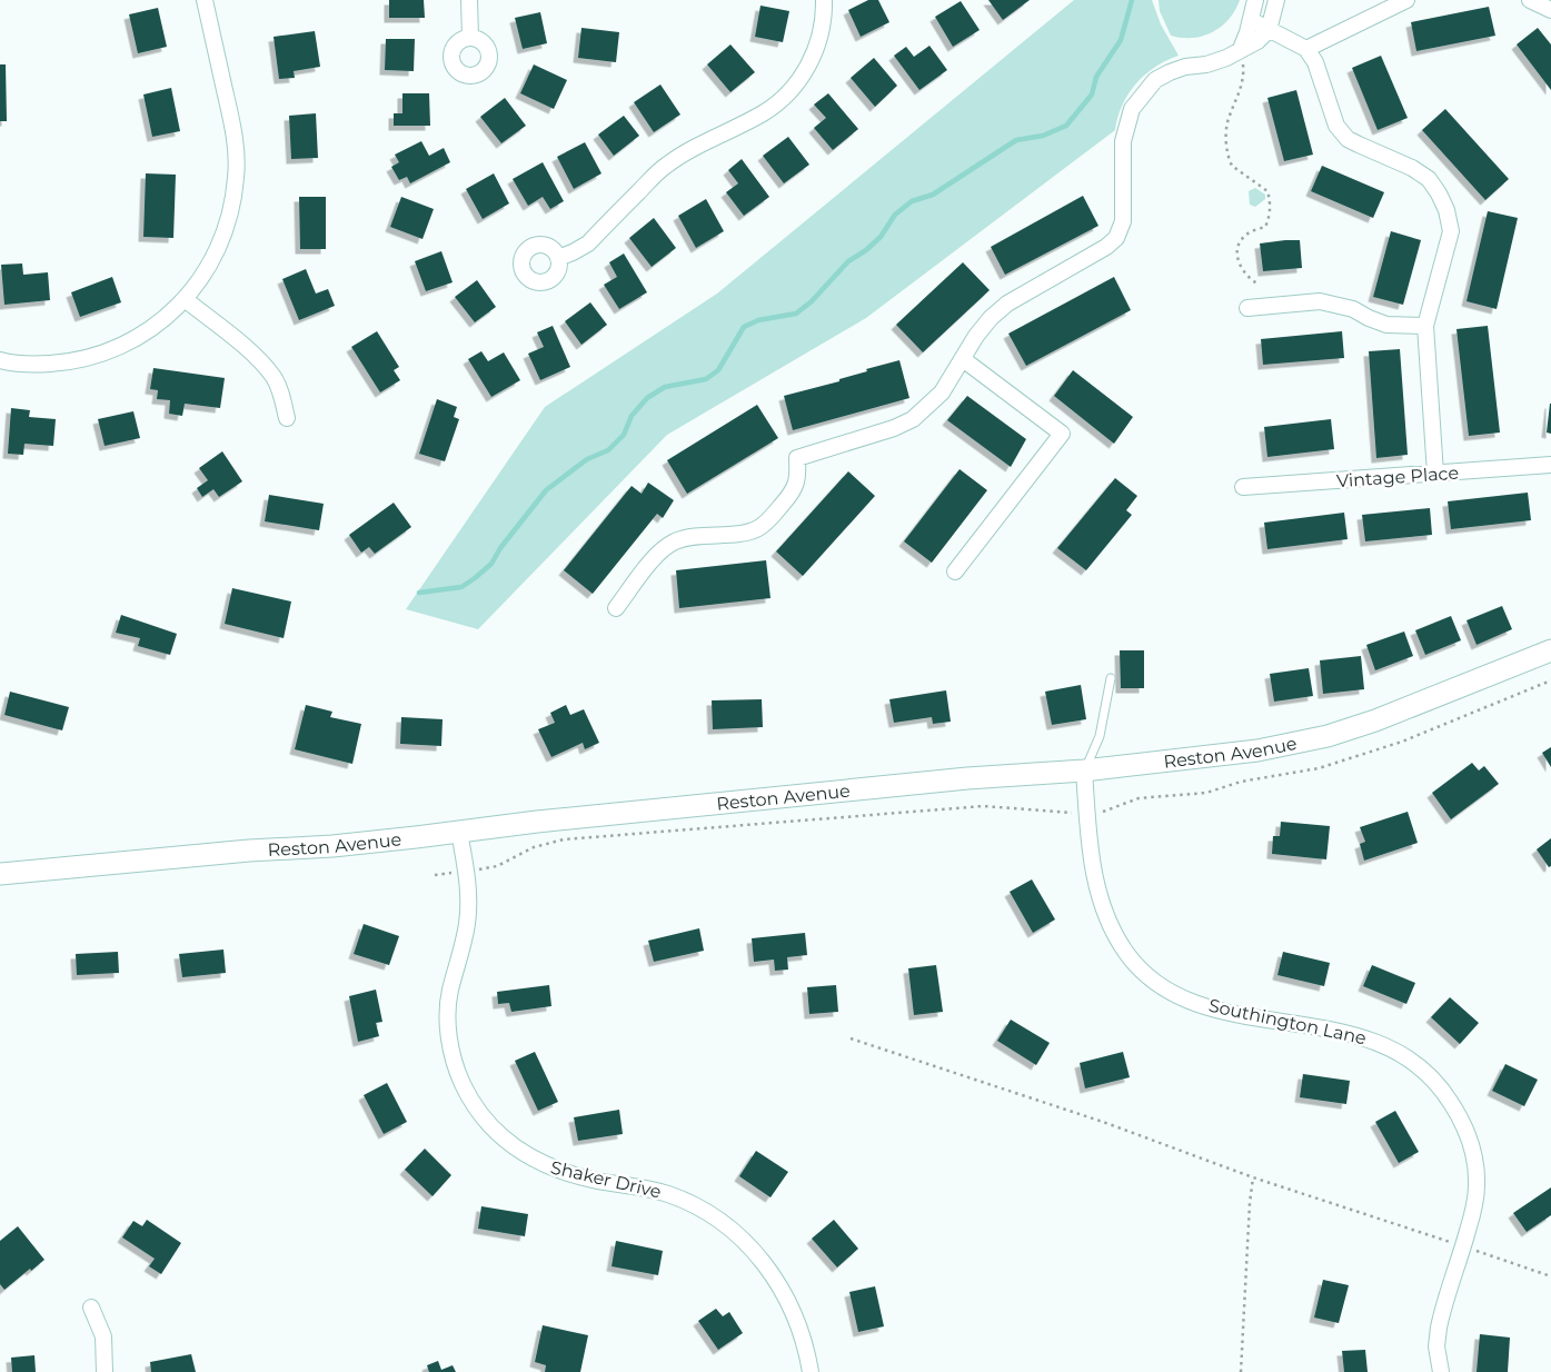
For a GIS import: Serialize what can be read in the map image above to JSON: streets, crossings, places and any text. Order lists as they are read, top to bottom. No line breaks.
{"streets":{"street":["Vintage Place","Reston Avenue","Southington Lane","Shaker Drive"]},"crossings":[["Reston Avenue","Southington Lane"],["Reston Avenue","Shaker Drive"]]}
